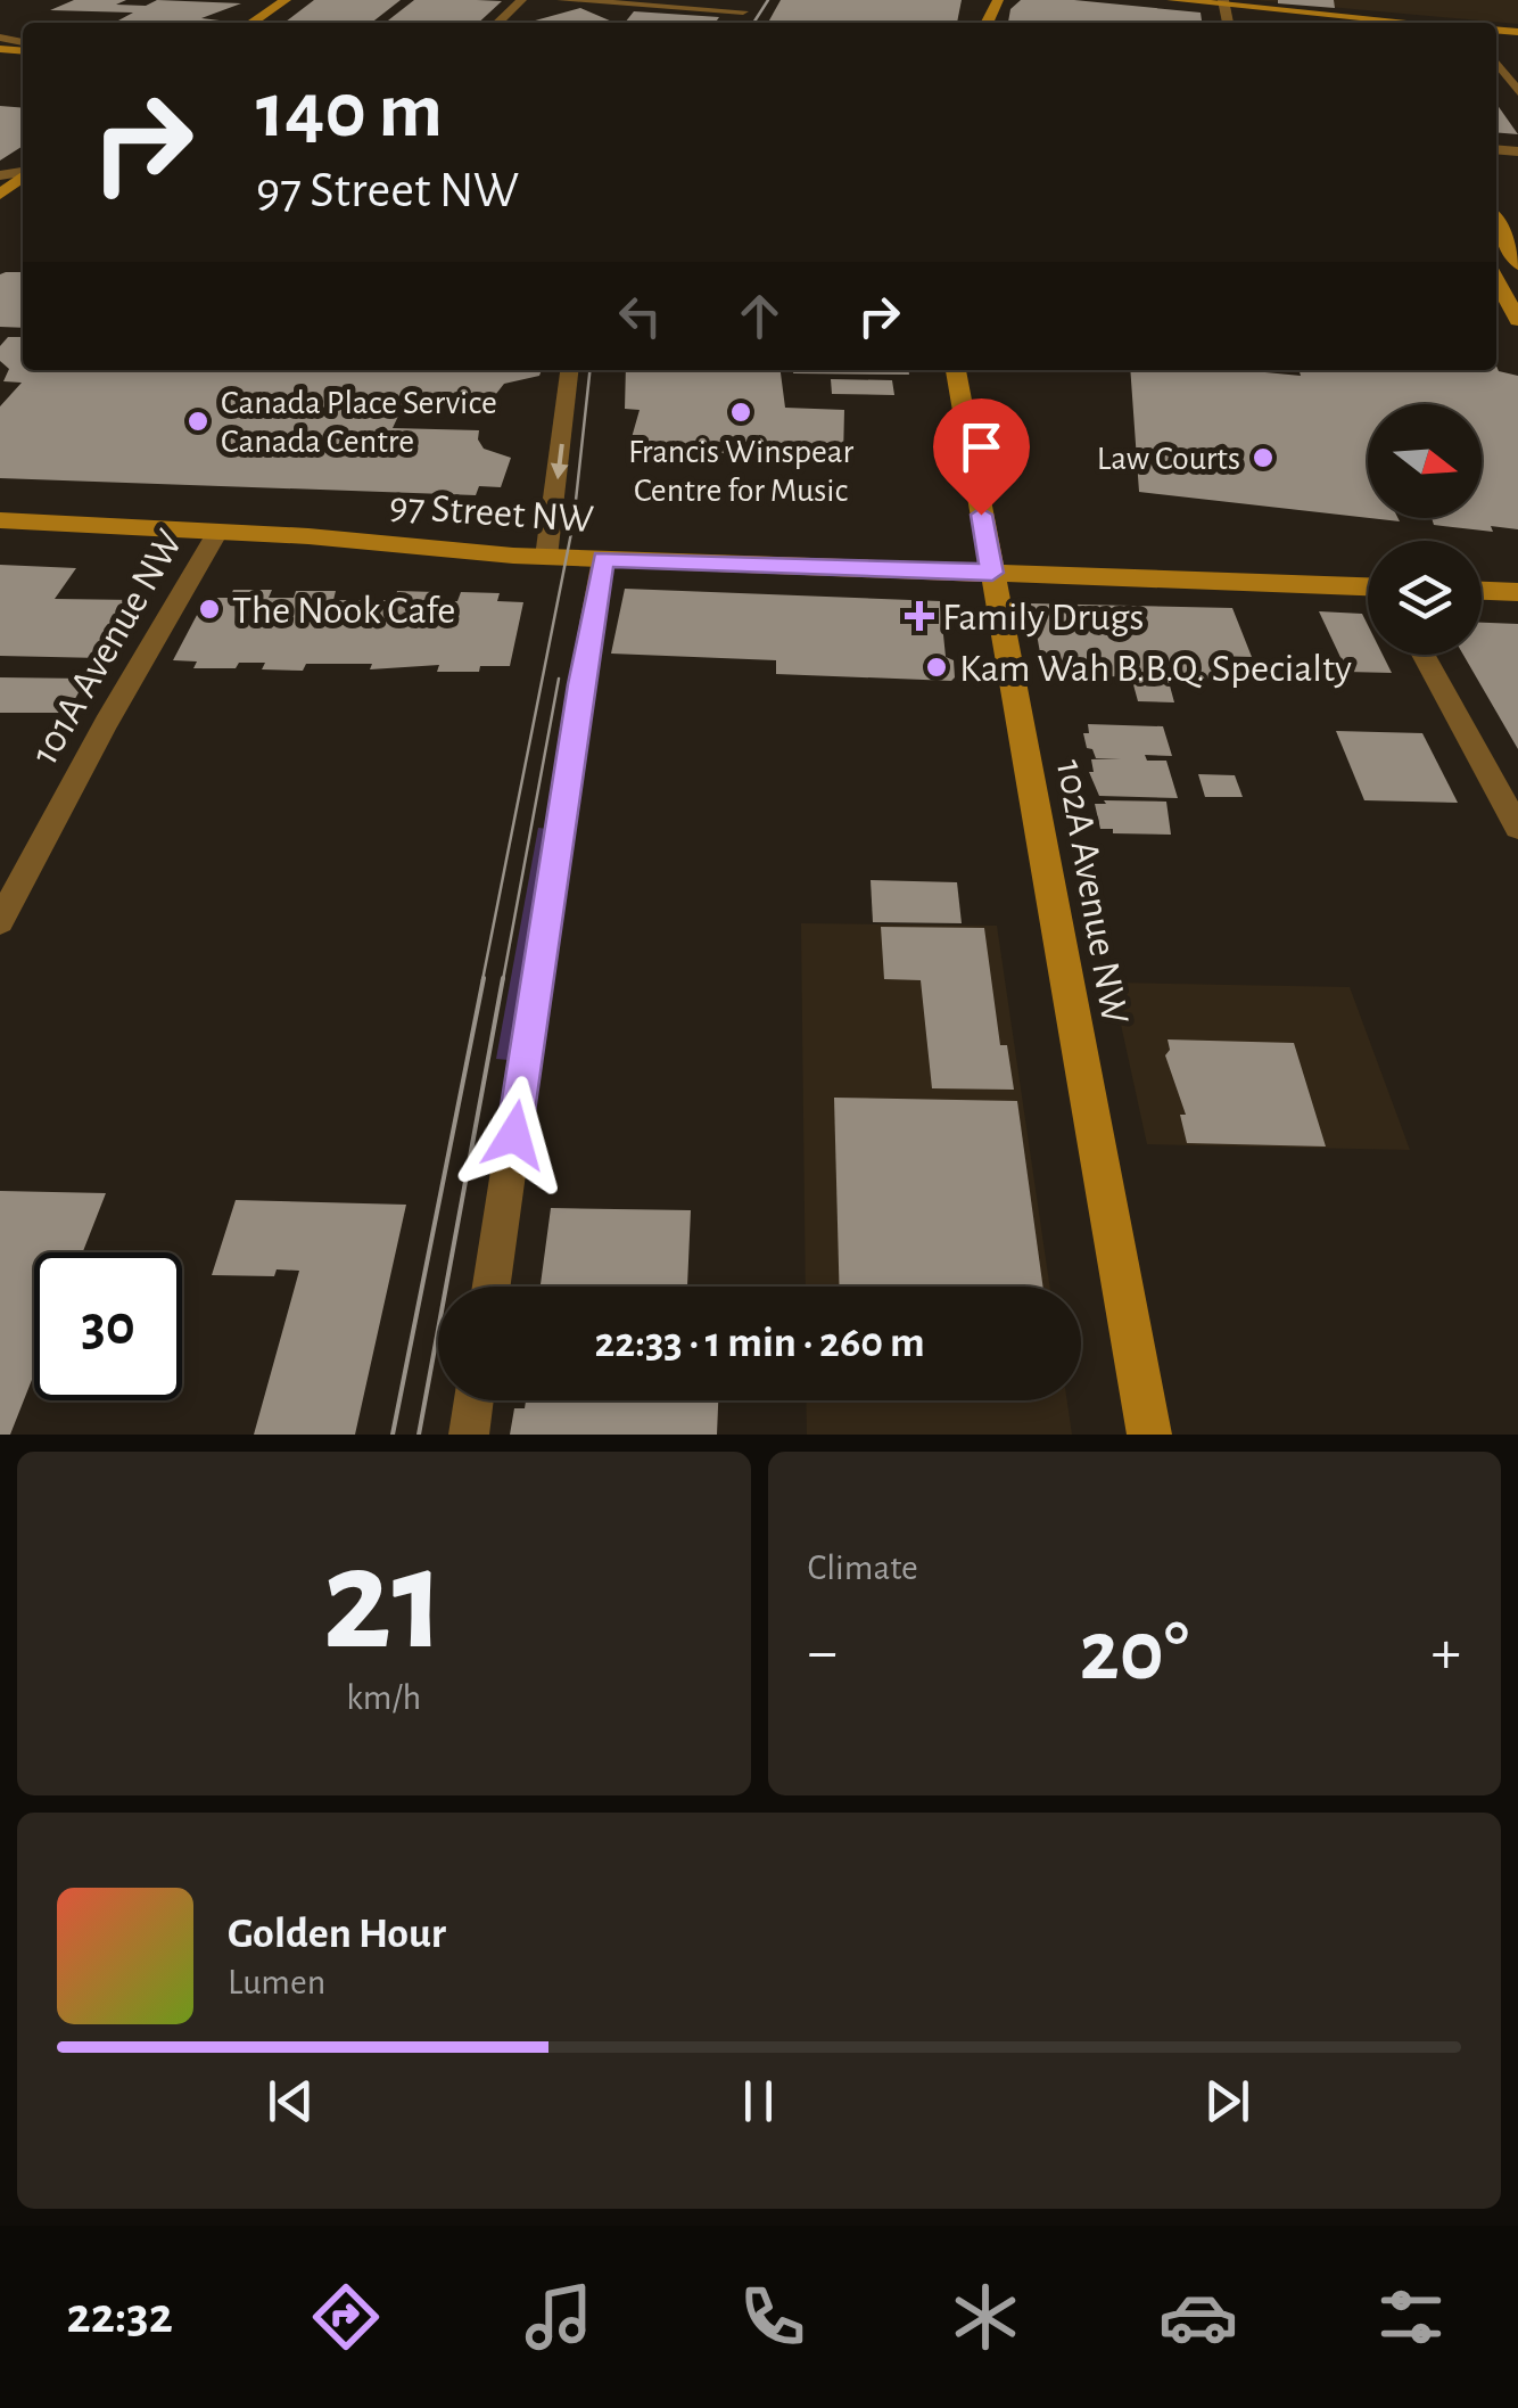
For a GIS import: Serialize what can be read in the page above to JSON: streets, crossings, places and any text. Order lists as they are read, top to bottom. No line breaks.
{"streets":{"main road":["97 Street NW","102A Avenue NW"],"street":["101A Avenue NW"]},"crossings":[["97 Street NW","101A Avenue NW"],["97 Street NW","102A Avenue NW"]],"places":{"other":["Francis Winspear Centre for Music","Canada Place Service Canada Centre","Law Courts","The Nook Cafe","Kam Wah B.B.Q. Specialty"],"health":["Family Drugs"]},"north":"right","page":{"turn":["140 m","97 Street NW"],"limit":"30","trip":"22:33 · 1 min · 260 m","tile":[["21","km/h"],"Climate"],"heat":["−","20°","+"],"song":["Golden Hour","Lumen"],"tabs":"22:32"}}
